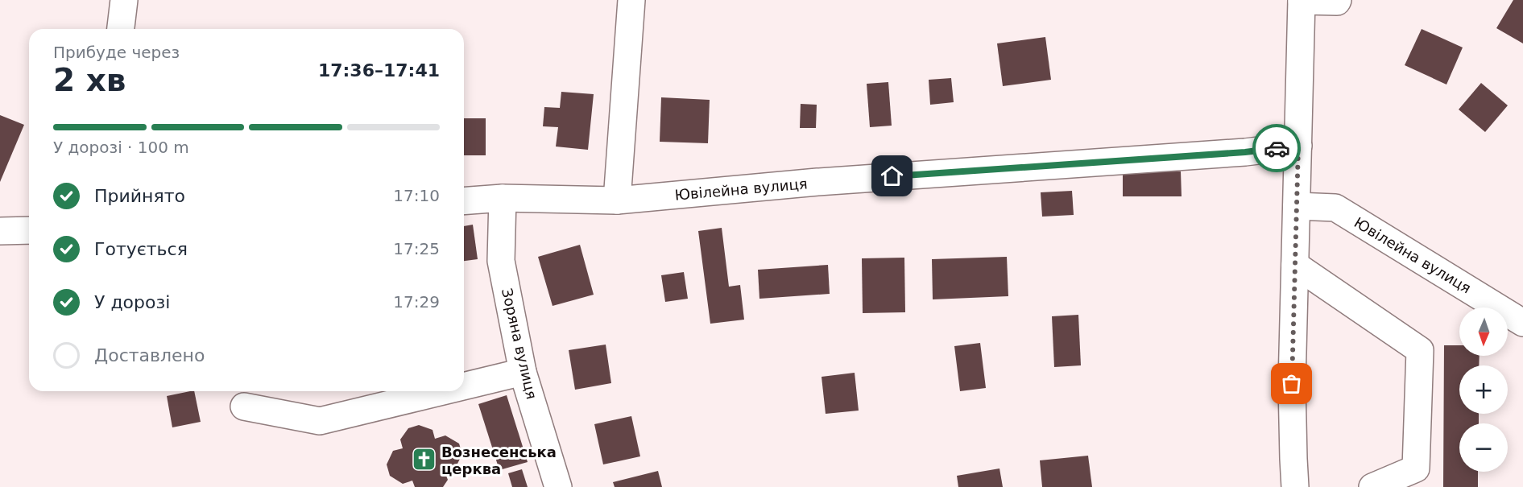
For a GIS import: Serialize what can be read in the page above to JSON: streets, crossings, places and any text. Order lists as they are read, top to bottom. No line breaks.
{"streets":{"street":["Ювілейна вулиця","Зоряна вулиця"]},"crossings":[["Ювілейна вулиця","Зоряна вулиця"]],"places":{"church":["Вознесенська церква"]},"north":"bottom","page":{"heading":["2 хв","Прибуде через","17:36–17:41"],"bar":"У дорозі · 100 m","list":[["Прийнято","17:10"],["Готується","17:25"],["У дорозі","17:29"],"Доставлено"],"map_buttons":["+","−"]}}
